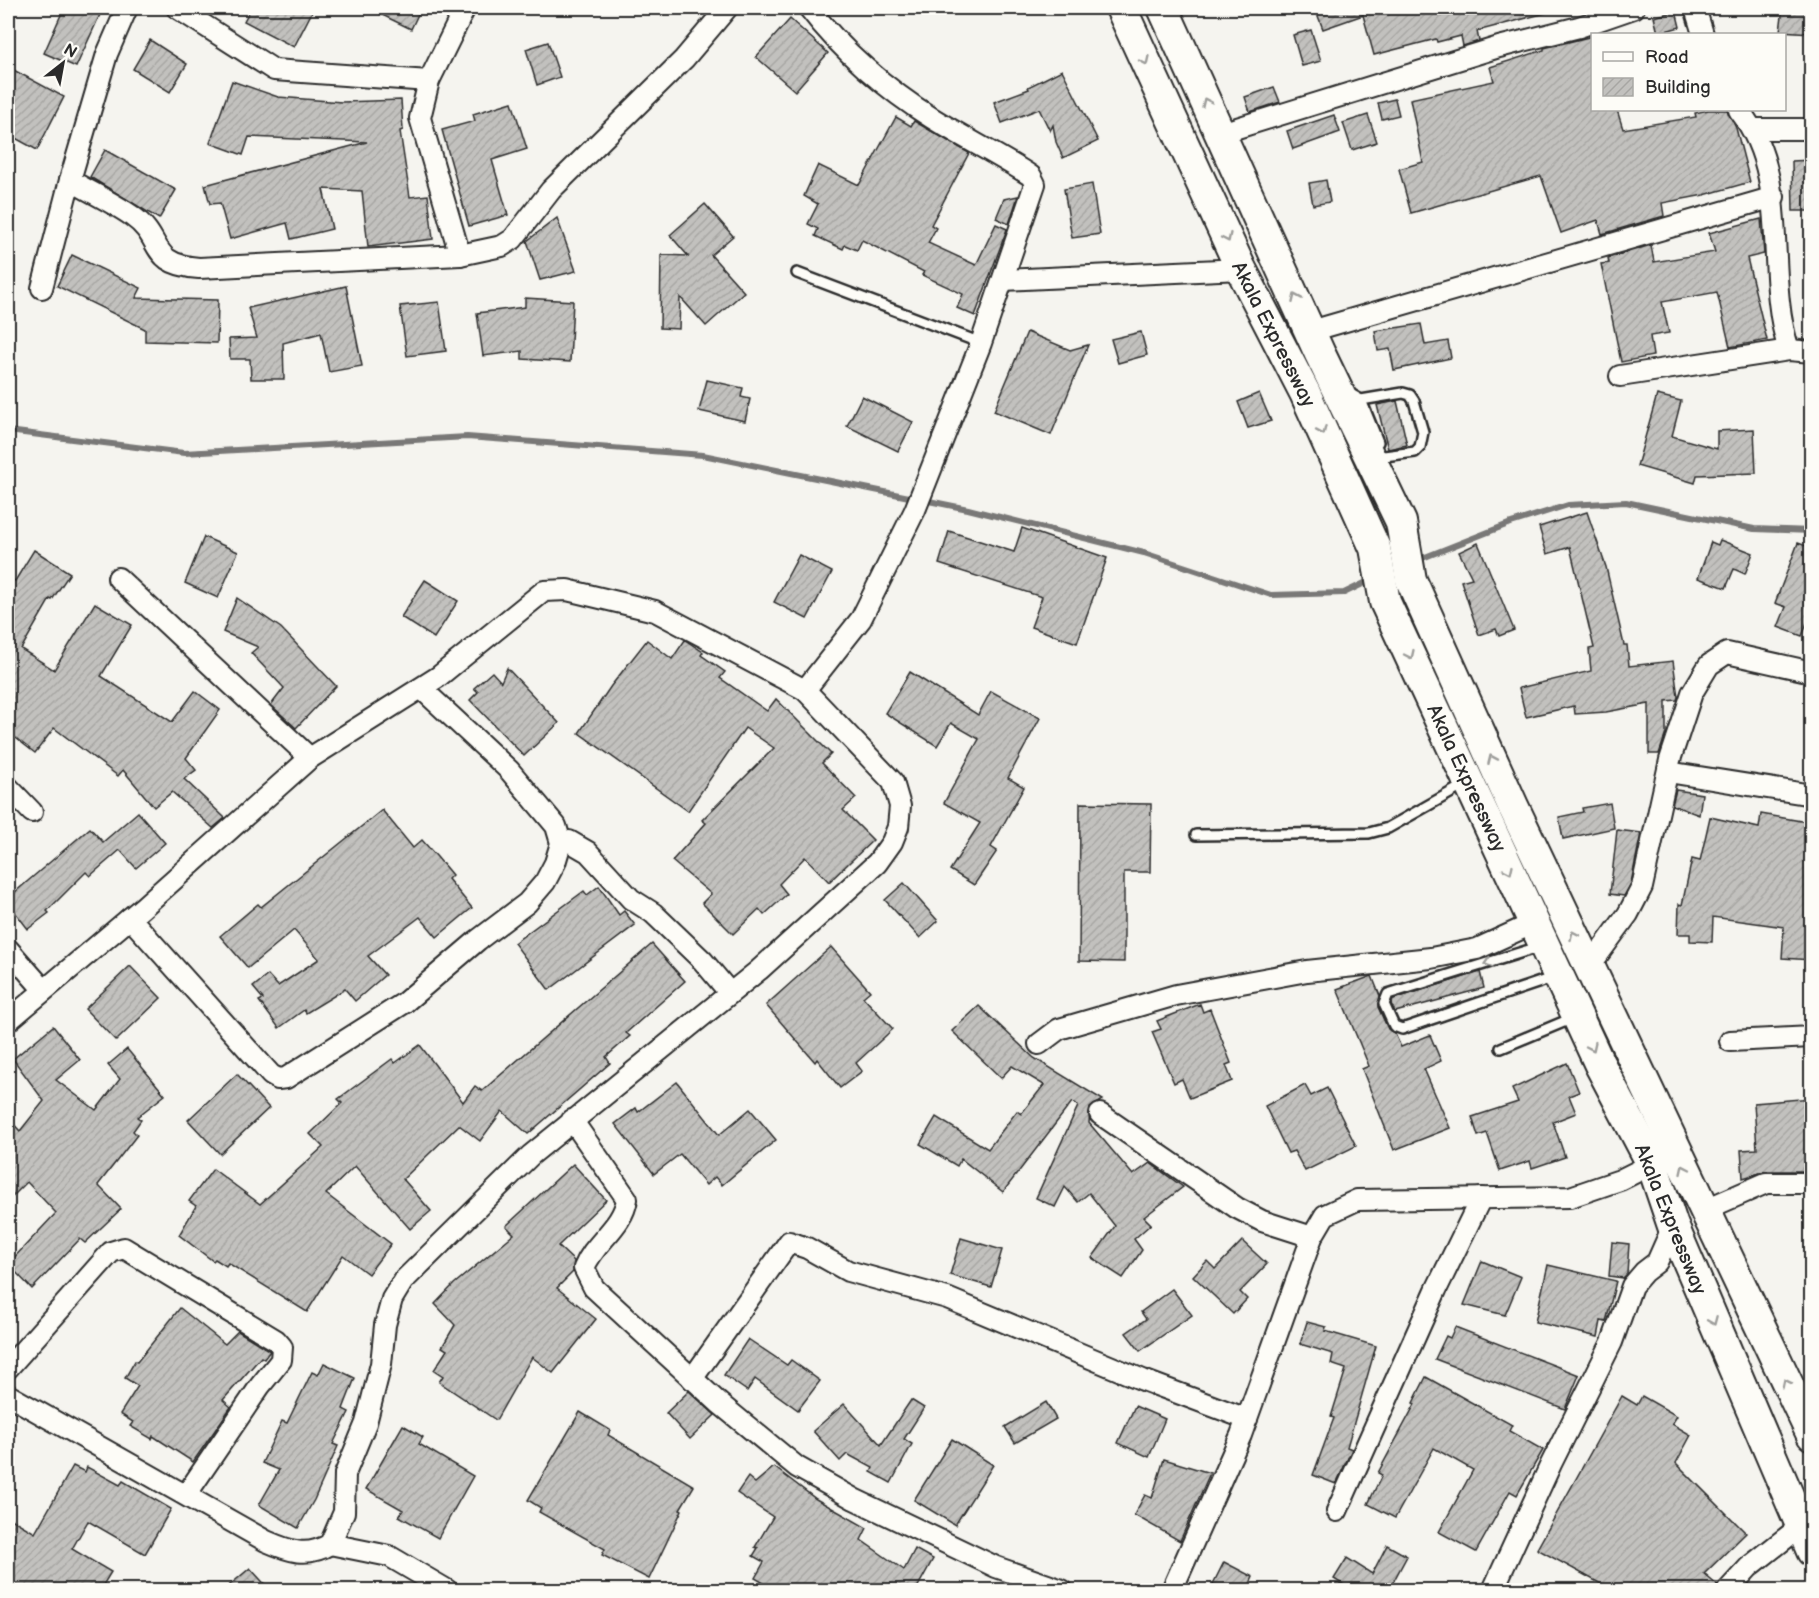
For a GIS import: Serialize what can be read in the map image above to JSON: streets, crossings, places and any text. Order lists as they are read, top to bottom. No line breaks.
{"streets":{"main road":["Akala Expressway"]},"legend":["Road","Building"],"north":"top right"}
